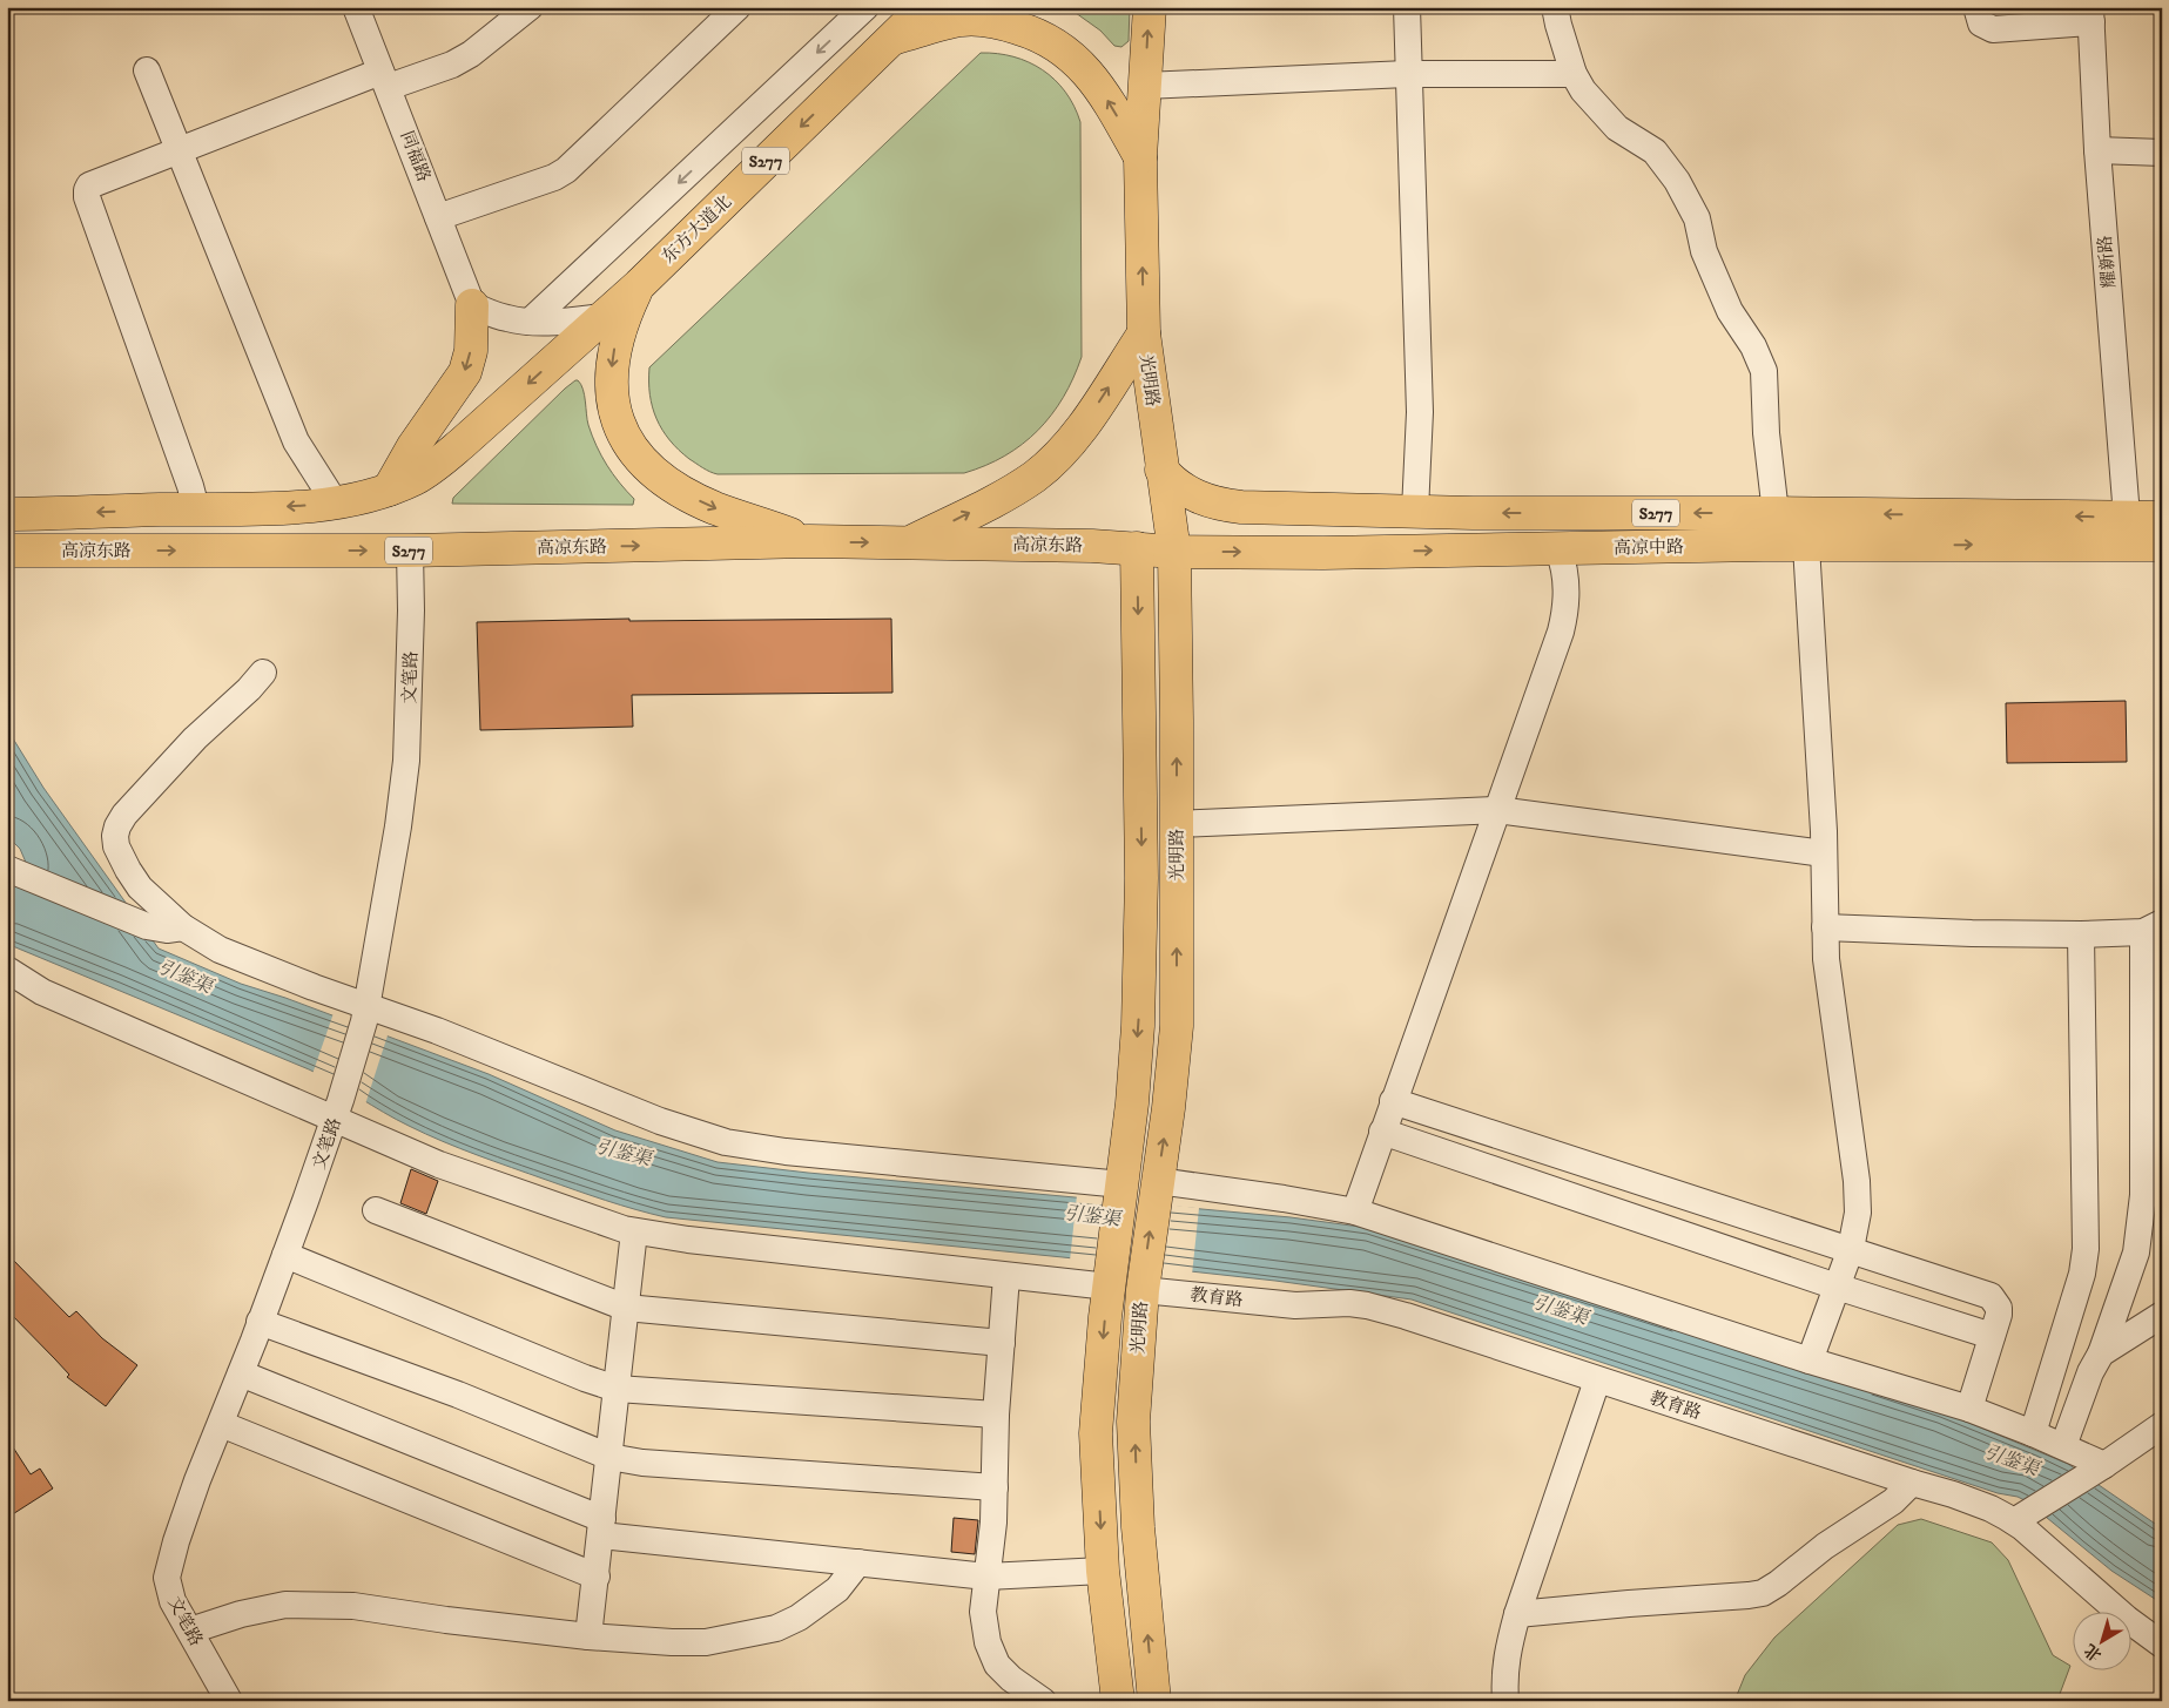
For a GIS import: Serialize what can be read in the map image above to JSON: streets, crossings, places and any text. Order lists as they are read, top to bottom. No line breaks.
{"streets":{"main road":["S277","东方大道北","光明路","高凉东路","高凉中路"],"street":["同福路","耀新路","文笔路","教育路"]},"crossings":[["S277","东方大道北"],["S277","光明路"],["S277","高凉东路"],["耀新路","高凉中路"],["光明路","高凉东路"],["光明路","高凉中路"],["光明路","教育路"],["高凉东路","高凉中路"],["高凉东路","文笔路"]],"one_way":["东方大道北"],"water":["引鉴渠"],"north":"bottom left"}
